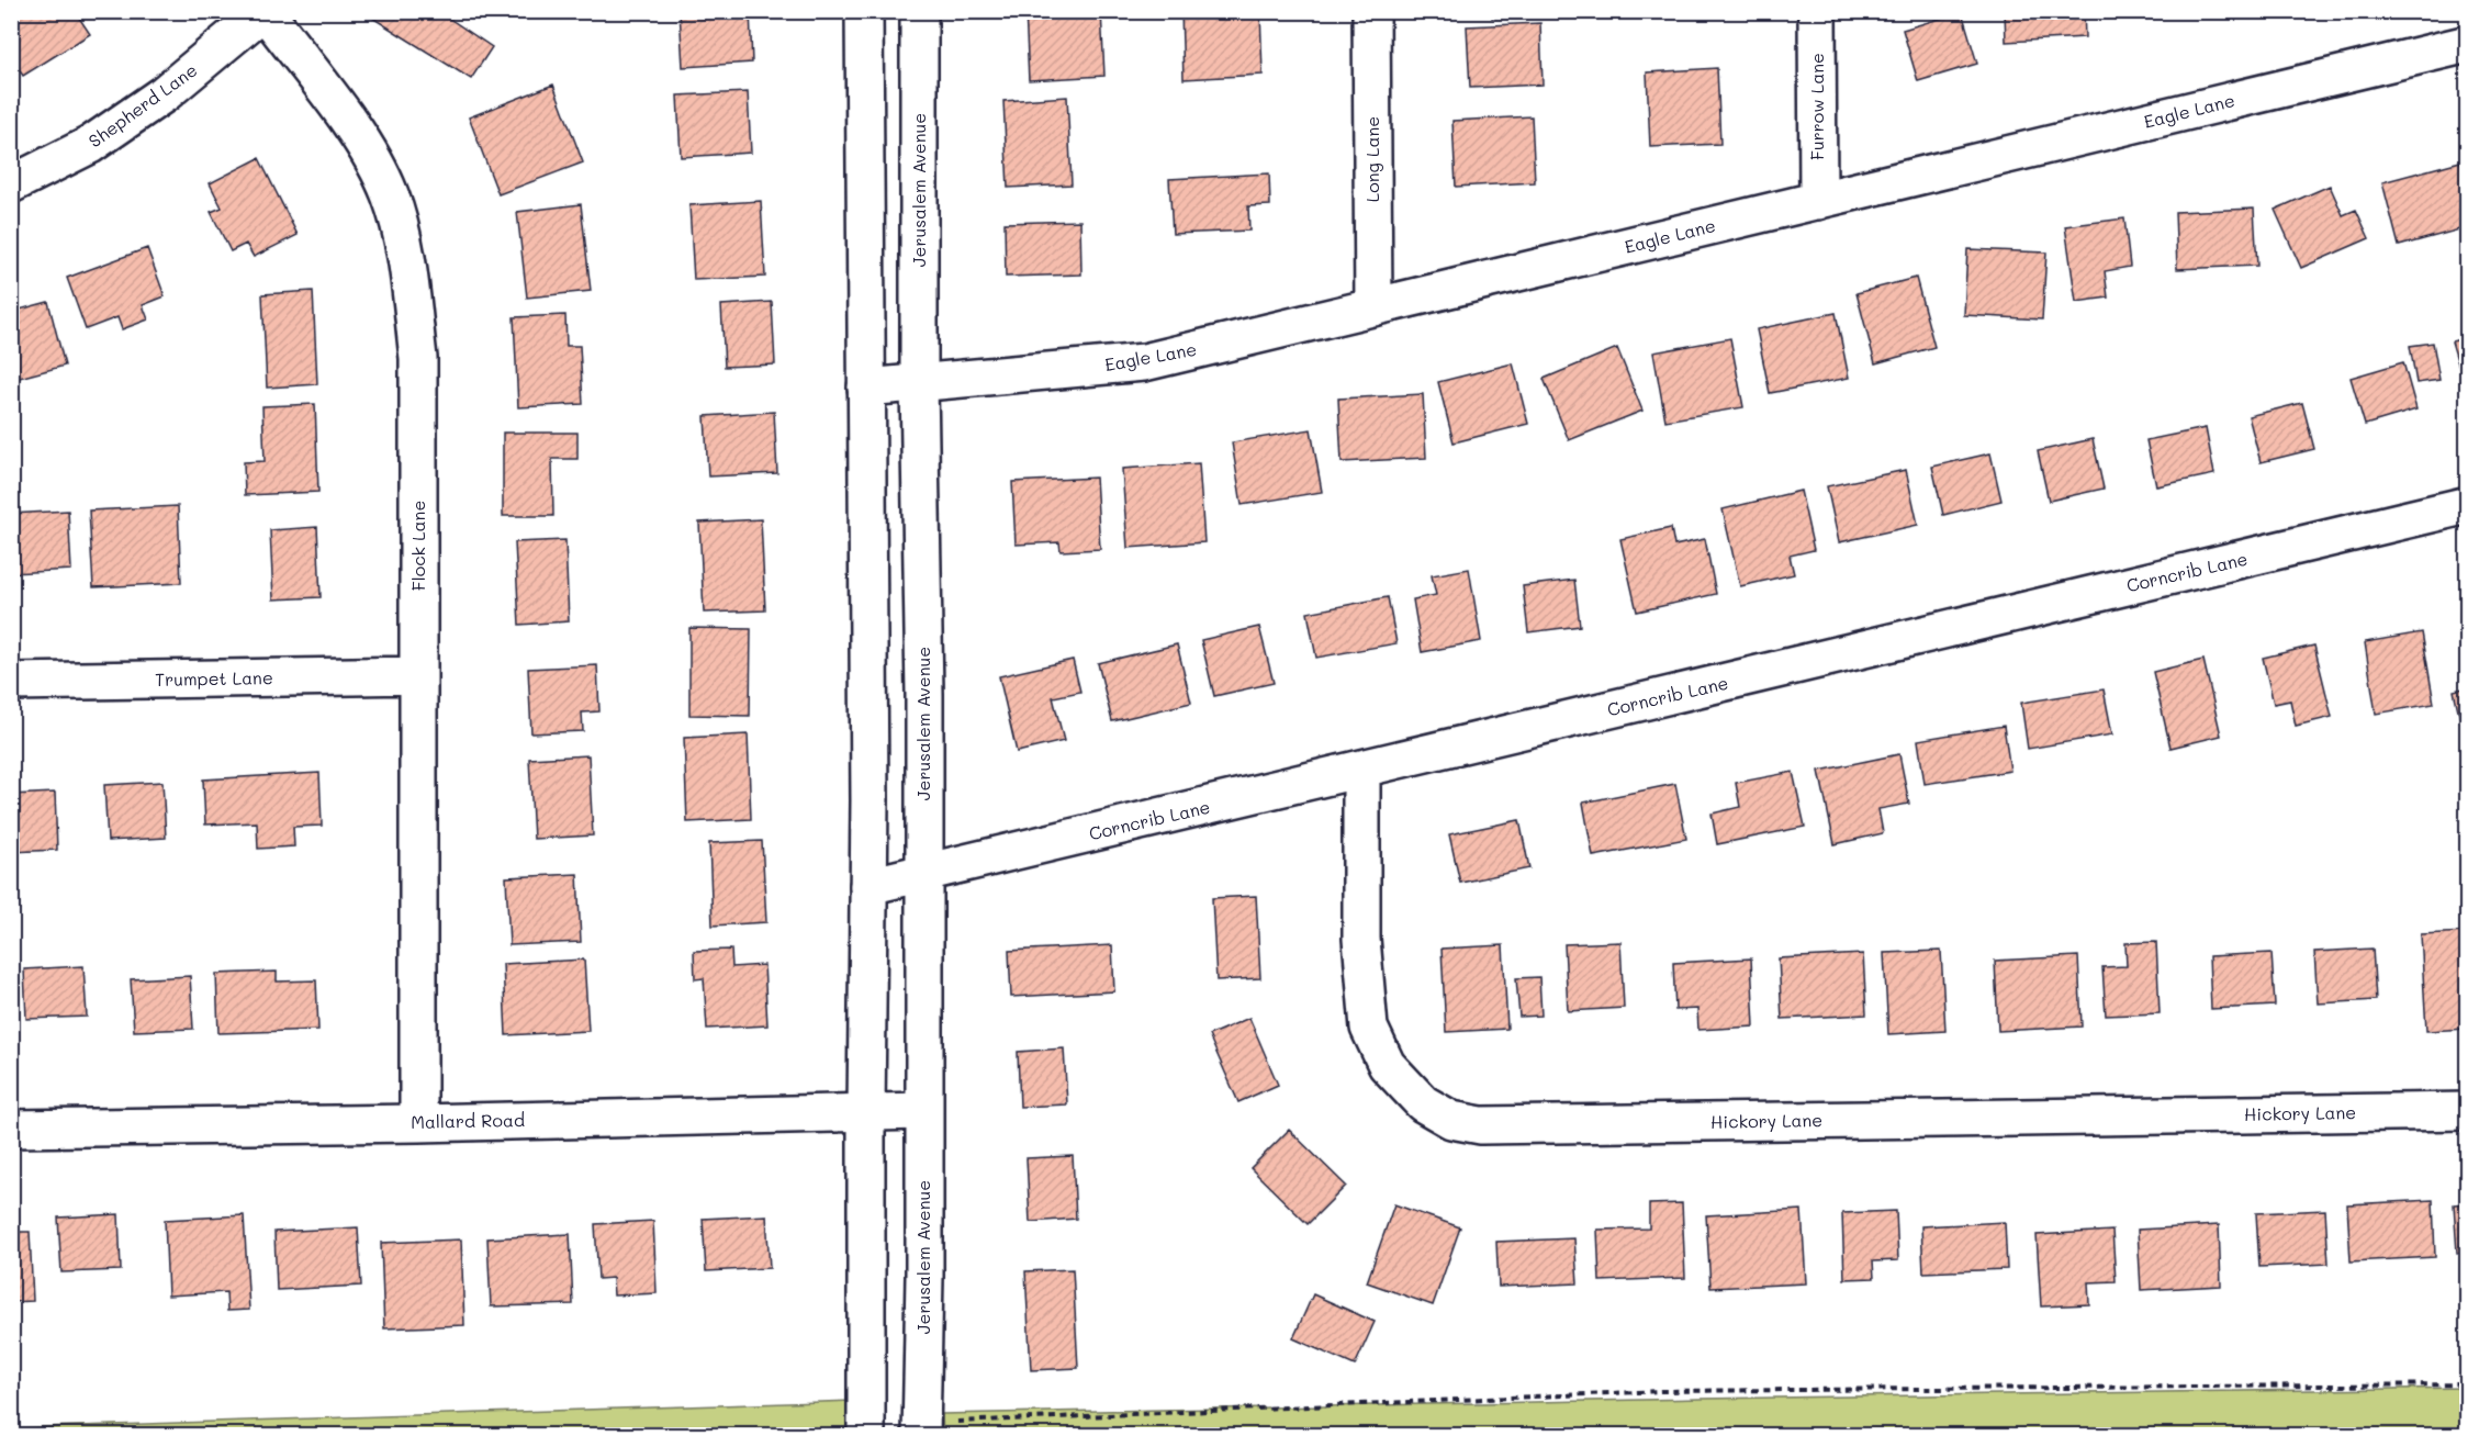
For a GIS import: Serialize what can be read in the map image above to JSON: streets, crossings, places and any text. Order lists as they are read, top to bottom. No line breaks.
{"streets":{"street":["Shepherd Lane","Furrow Lane","Eagle Lane","Long Lane","Jerusalem Avenue","Flock Lane","Corncrib Lane","Trumpet Lane","Hickory Lane","Mallard Road"]},"crossings":[["Shepherd Lane","Flock Lane"],["Furrow Lane","Eagle Lane"],["Eagle Lane","Long Lane"],["Eagle Lane","Jerusalem Avenue"],["Jerusalem Avenue","Corncrib Lane"],["Jerusalem Avenue","Mallard Road"],["Flock Lane","Trumpet Lane"],["Flock Lane","Mallard Road"],["Corncrib Lane","Hickory Lane"]]}
